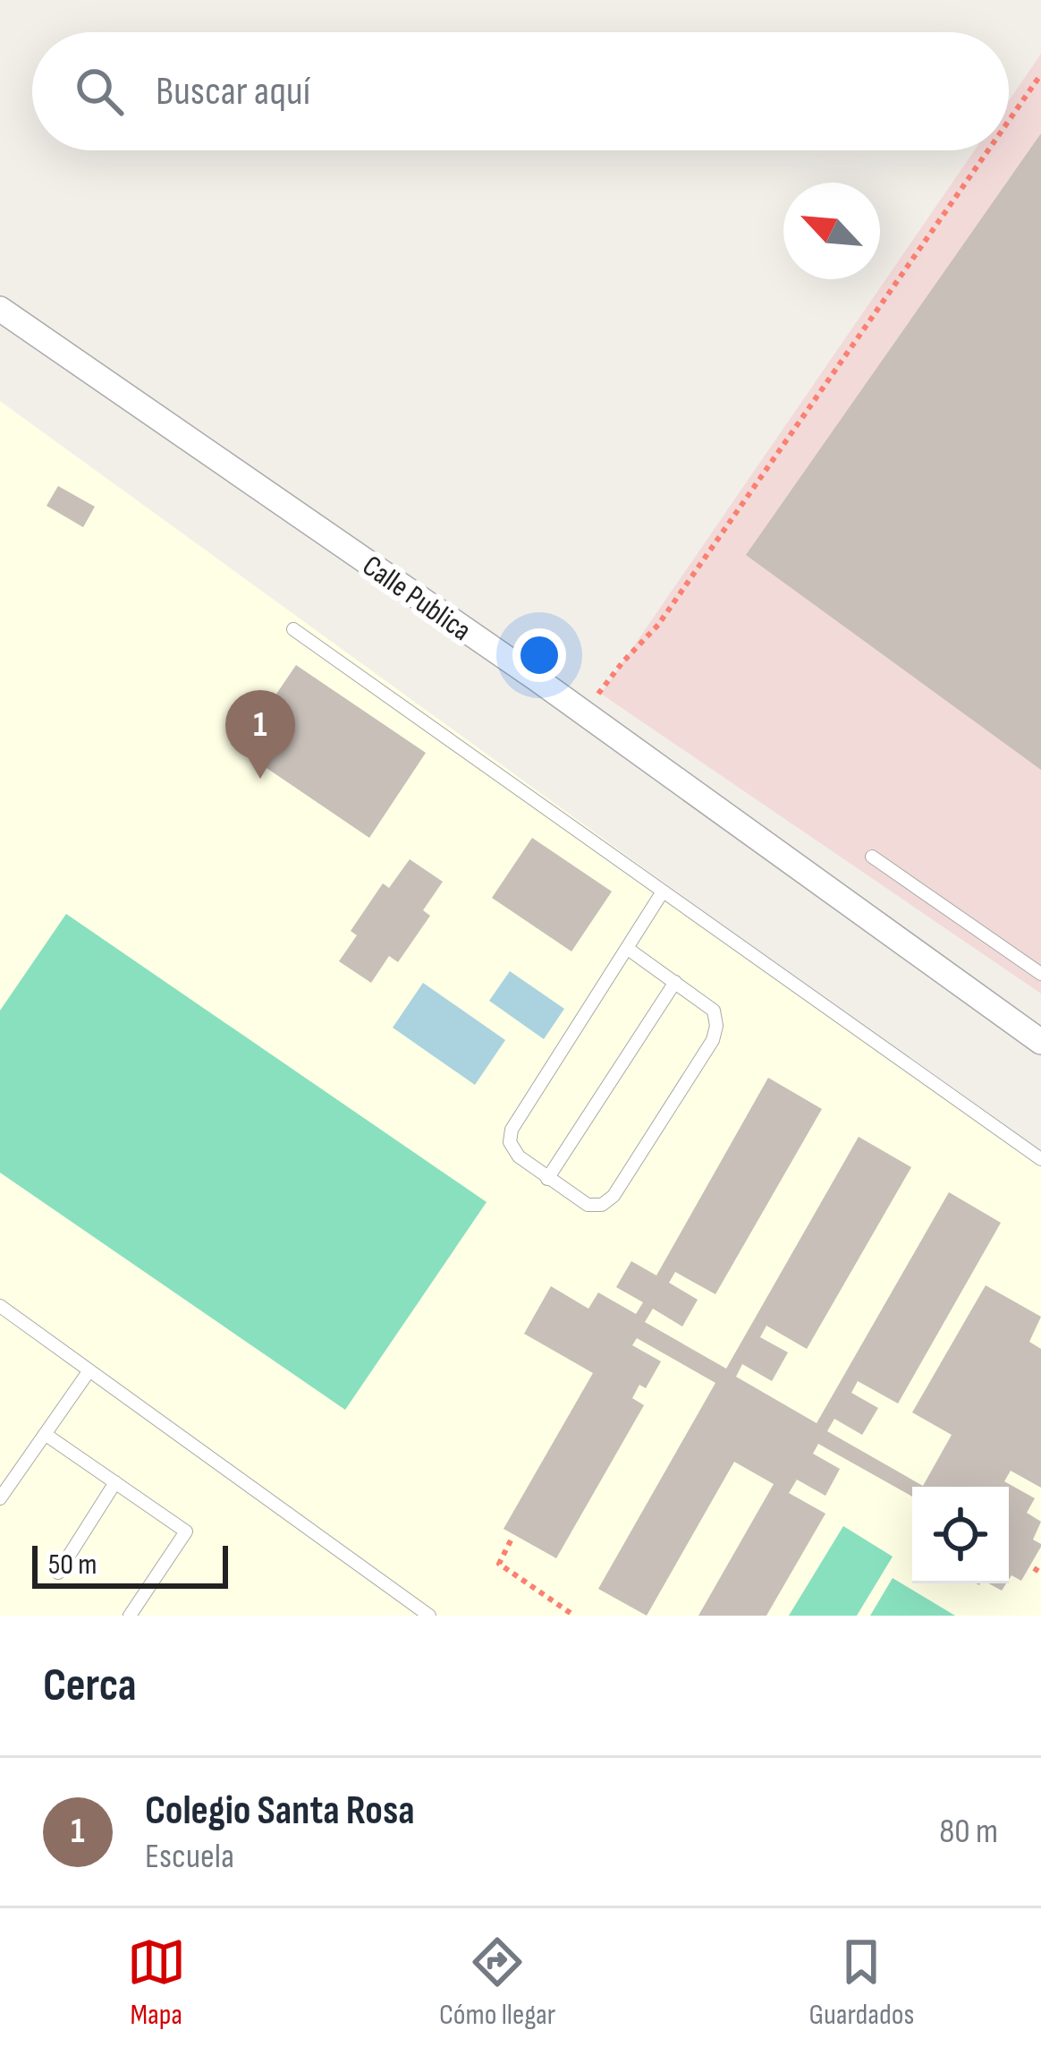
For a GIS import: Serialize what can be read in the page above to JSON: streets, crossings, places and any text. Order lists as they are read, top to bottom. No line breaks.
{"streets":{"street":["Calle Publica"]},"scale_bar":"50 m","north":"top left","page":{"search":"Buscar aquí","pins":"1","scale":"50 m","heading":"Cerca","list":[{"mark":"1","name":"Colegio Santa Rosa","note":"Escuela","value":"80 m"}],"nav":["Mapa","Cómo llegar","Guardados"]}}
